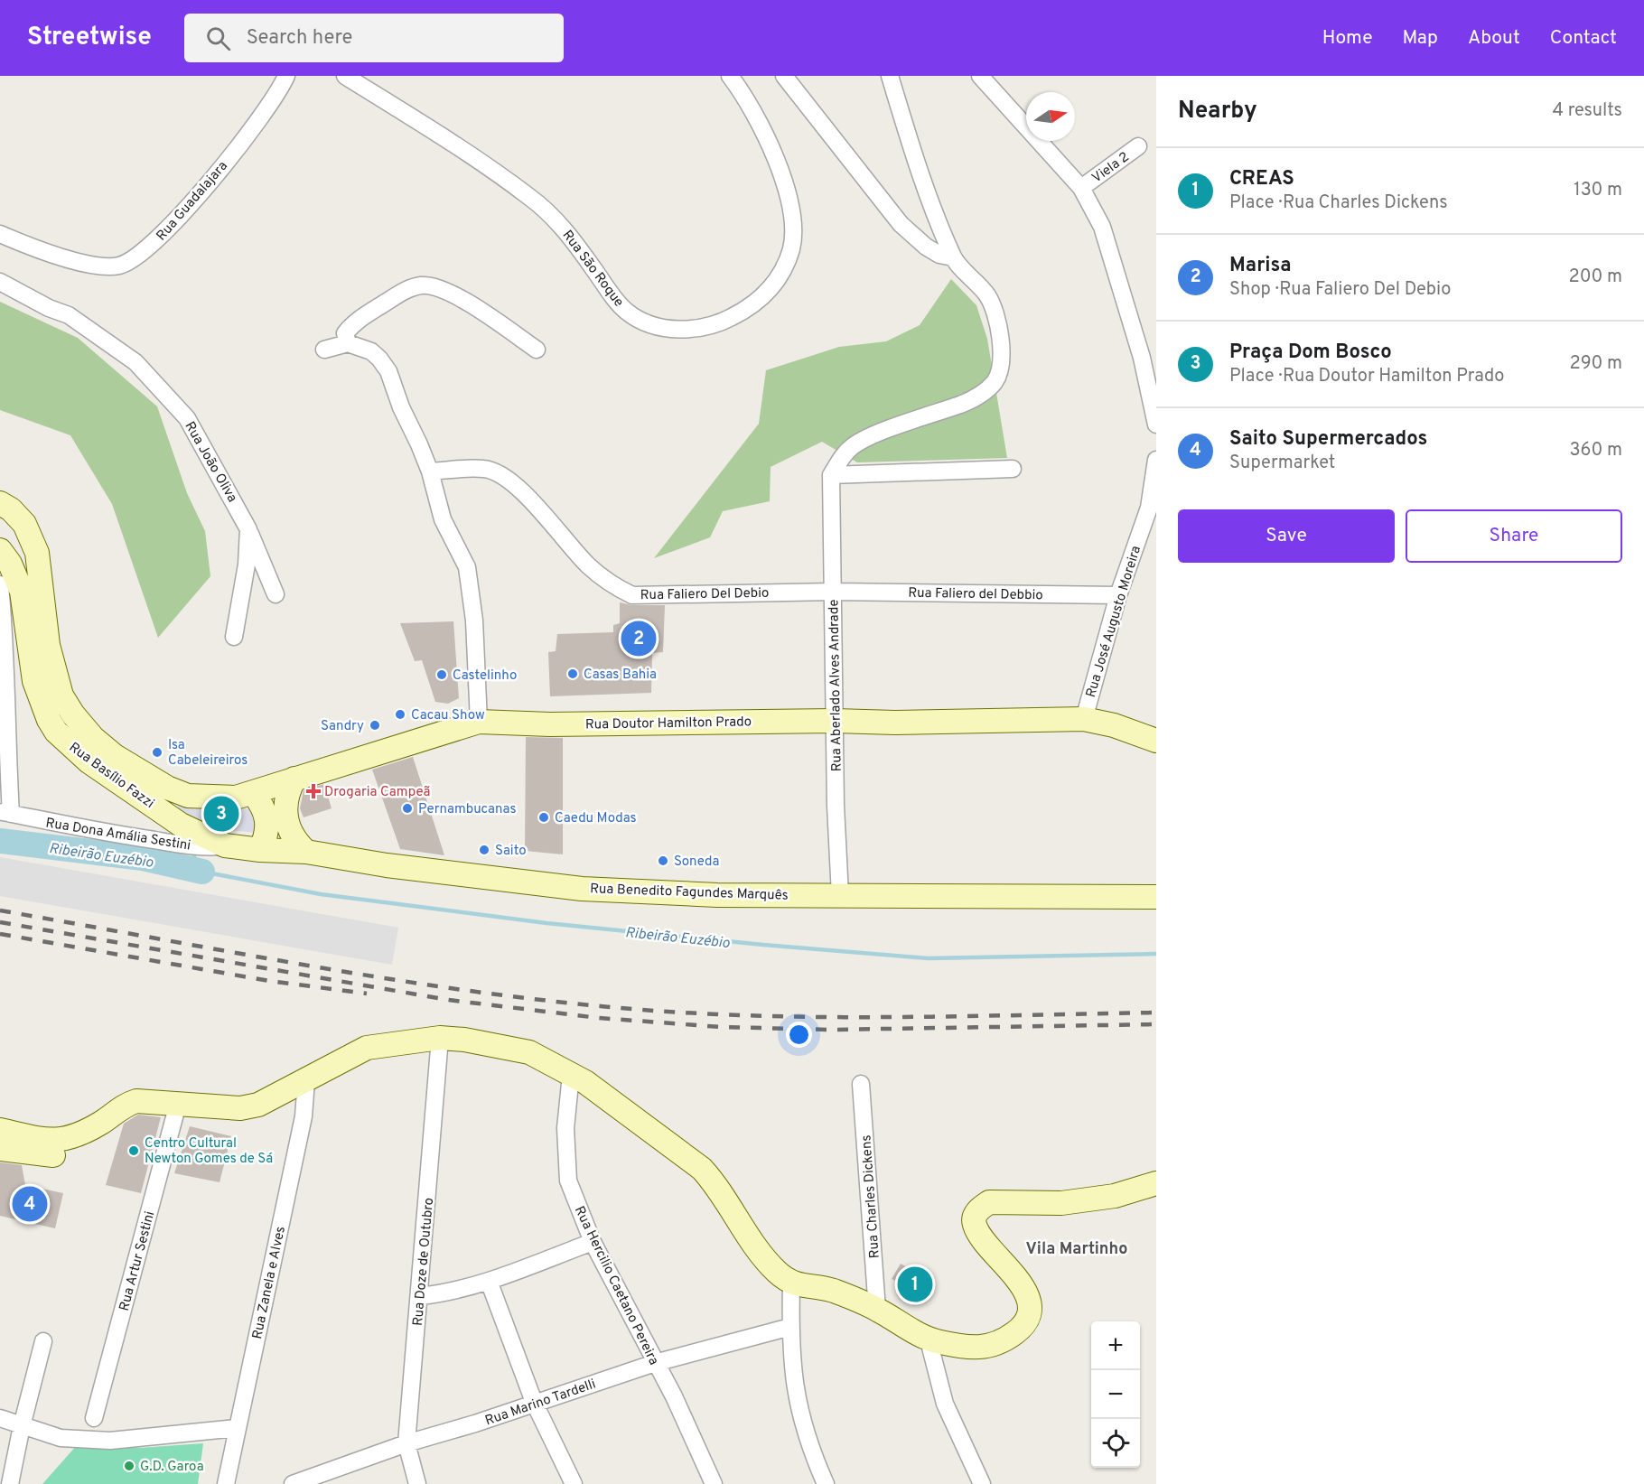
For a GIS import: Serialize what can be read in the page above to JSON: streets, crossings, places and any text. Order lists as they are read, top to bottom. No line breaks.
{"streets":{"main road":["Rua Doutor Hamilton Prado","Rua Basílio Fazzi","Rua Benedito Fagundes Marquês"],"street":["Viela 2","Rua Guadalajara","Rua São Roque","Rua João Oliva","Rua Faliero Del Debio","Rua Faliero del Debbio","Rua José Augusto Moreira","Rua Aberlado Alves Andrade","Rua Dona Amália Sestini","Rua Charles Dickens","Rua Artur Sestini","Rua Doze de Outubro","Rua Zanela e Alves","Rua Hercilio Caetano Pereira","Rua Marino Tardelli"]},"crossings":[["Rua Faliero Del Debio","Rua Faliero del Debbio"],["Rua Faliero Del Debio","Rua Aberlado Alves Andrade"],["Rua Faliero del Debbio","Rua José Augusto Moreira"],["Rua Faliero del Debbio","Rua Aberlado Alves Andrade"],["Rua José Augusto Moreira","Rua Doutor Hamilton Prado"],["Rua Aberlado Alves Andrade","Rua Doutor Hamilton Prado"],["Rua Aberlado Alves Andrade","Rua Benedito Fagundes Marquês"],["Rua Doutor Hamilton Prado","Rua Basílio Fazzi"],["Rua Basílio Fazzi","Rua Dona Amália Sestini"],["Rua Basílio Fazzi","Rua Benedito Fagundes Marquês"],["Rua Dona Amália Sestini","Rua Benedito Fagundes Marquês"],["Rua Doze de Outubro","Rua Marino Tardelli"],["Rua Hercilio Caetano Pereira","Rua Marino Tardelli"]],"districts":["Vila Martinho"],"water":["Ribeirão Euzébio"],"places":{"other":["Casas Bahia","Castelinho","Cacau Show","Sandry","Isa Cabeleireiros","Pernambucanas","Caedu Modas","Saito","Soneda","Centro Cultural Newton Gomes de Sá","G.D. Garoa"],"health":["Drogaria Campeã"]},"north":"right","page":{"header":"Streetwise","search":"Search here","nav":["Home","Map","About","Contact"],"heading":["Nearby","4 results"],"list":[{"mark":"1","name":"CREAS","note":"Place · Rua Charles Dickens","value":"130 m"},{"mark":"2","name":"Marisa","note":"Shop · Rua Faliero Del Debio","value":"200 m"},{"mark":"3","name":"Praça Dom Bosco","note":"Place · Rua Doutor Hamilton Prado","value":"290 m"},{"mark":"4","name":"Saito Supermercados","note":"Supermarket","value":"360 m"}],"buttons":["Save","Share"],"pins":["2","3","4","1"],"map_buttons":["+","−"]}}
